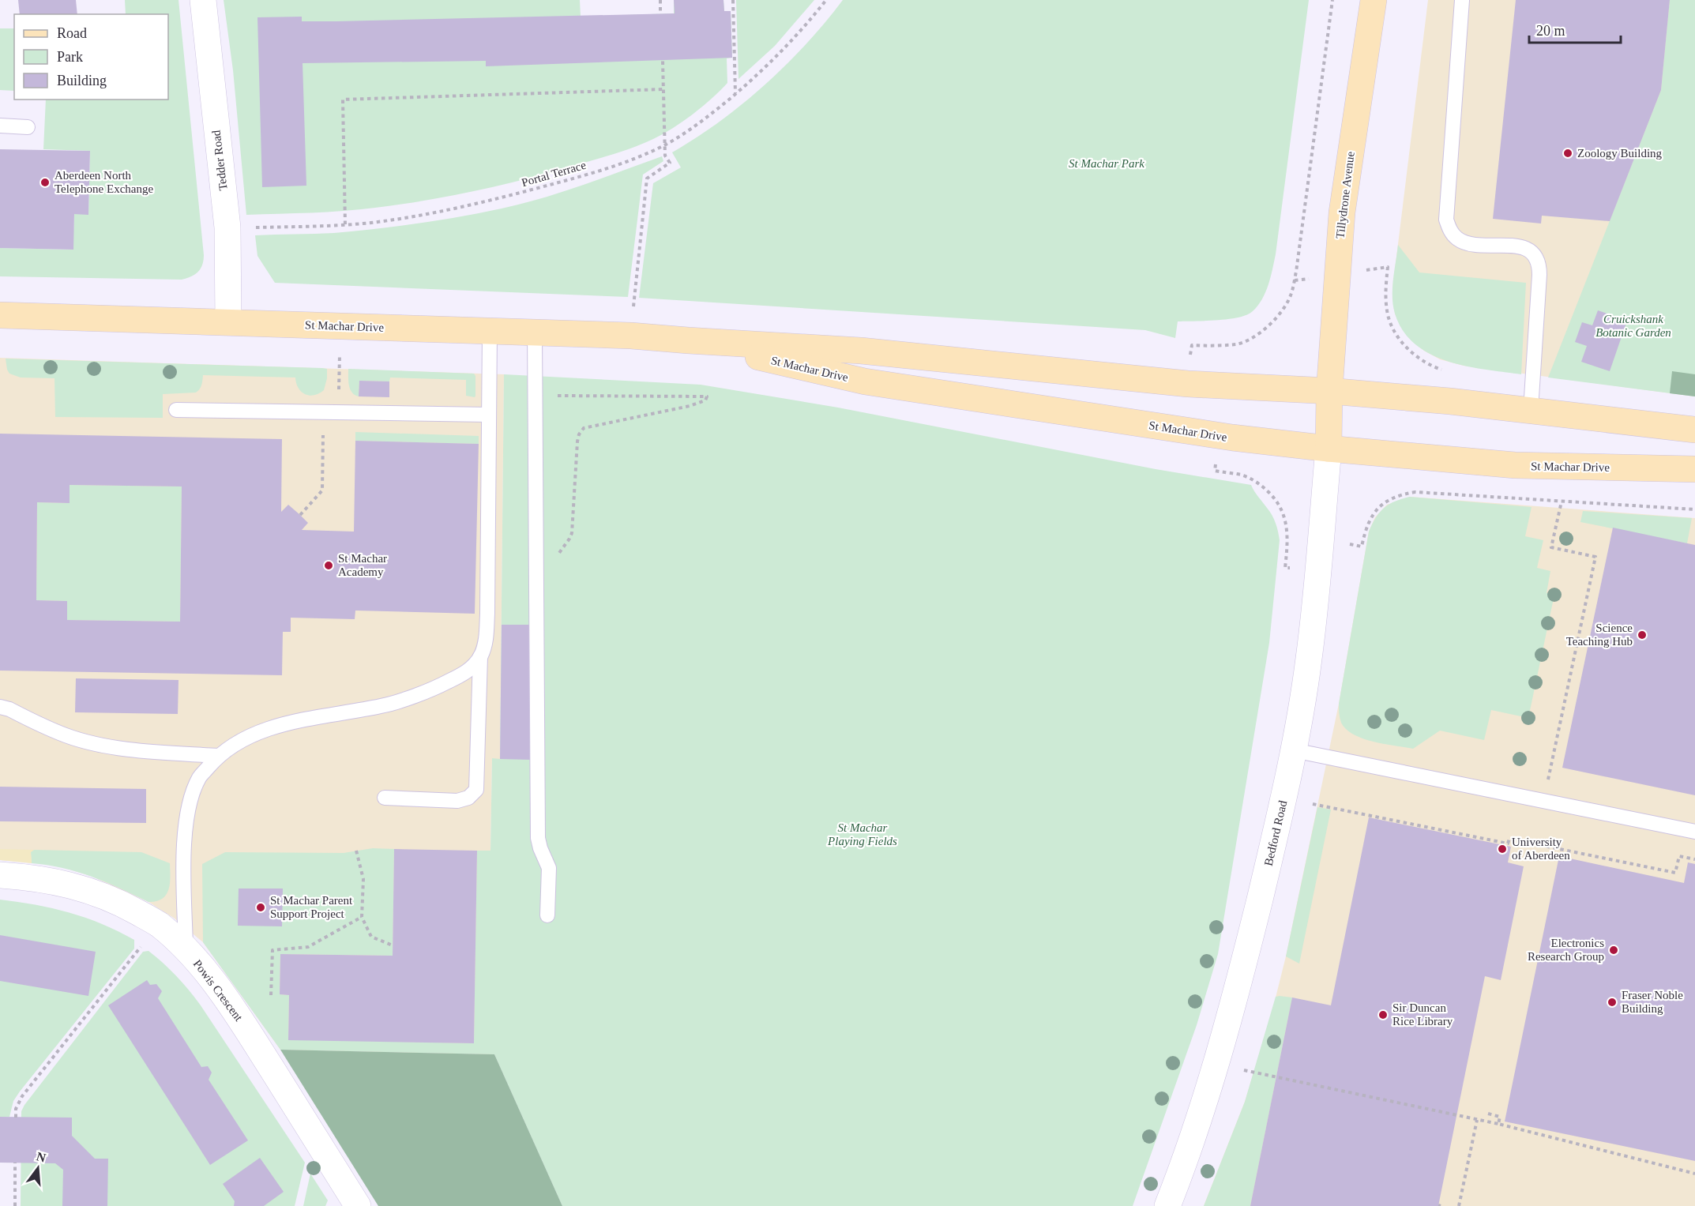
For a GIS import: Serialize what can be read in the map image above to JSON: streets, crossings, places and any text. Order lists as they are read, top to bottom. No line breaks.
{"streets":{"main road":["Tillydrone Avenue","St Machar Drive"],"street":["Tedder Road","Bedford Road","Powis Crescent"],"path":["Portal Terrace"]},"crossings":[["Tedder Road","Portal Terrace"],["Tedder Road","St Machar Drive"],["Tillydrone Avenue","St Machar Drive"],["Tillydrone Avenue","Bedford Road"],["St Machar Drive","Bedford Road"]],"parks":["St Machar Park","Cruickshank Botanic Garden","St Machar Playing Fields"],"places":["Zoology Building","Aberdeen North Telephone Exchange","St Machar Academy","Science Teaching Hub","University of Aberdeen","St Machar Parent Support Project","Electronics Research Group","Fraser Noble Building","Sir Duncan Rice Library"],"legend":["Road","Park","Building"],"scale_bar":"20 m","north":"top"}
